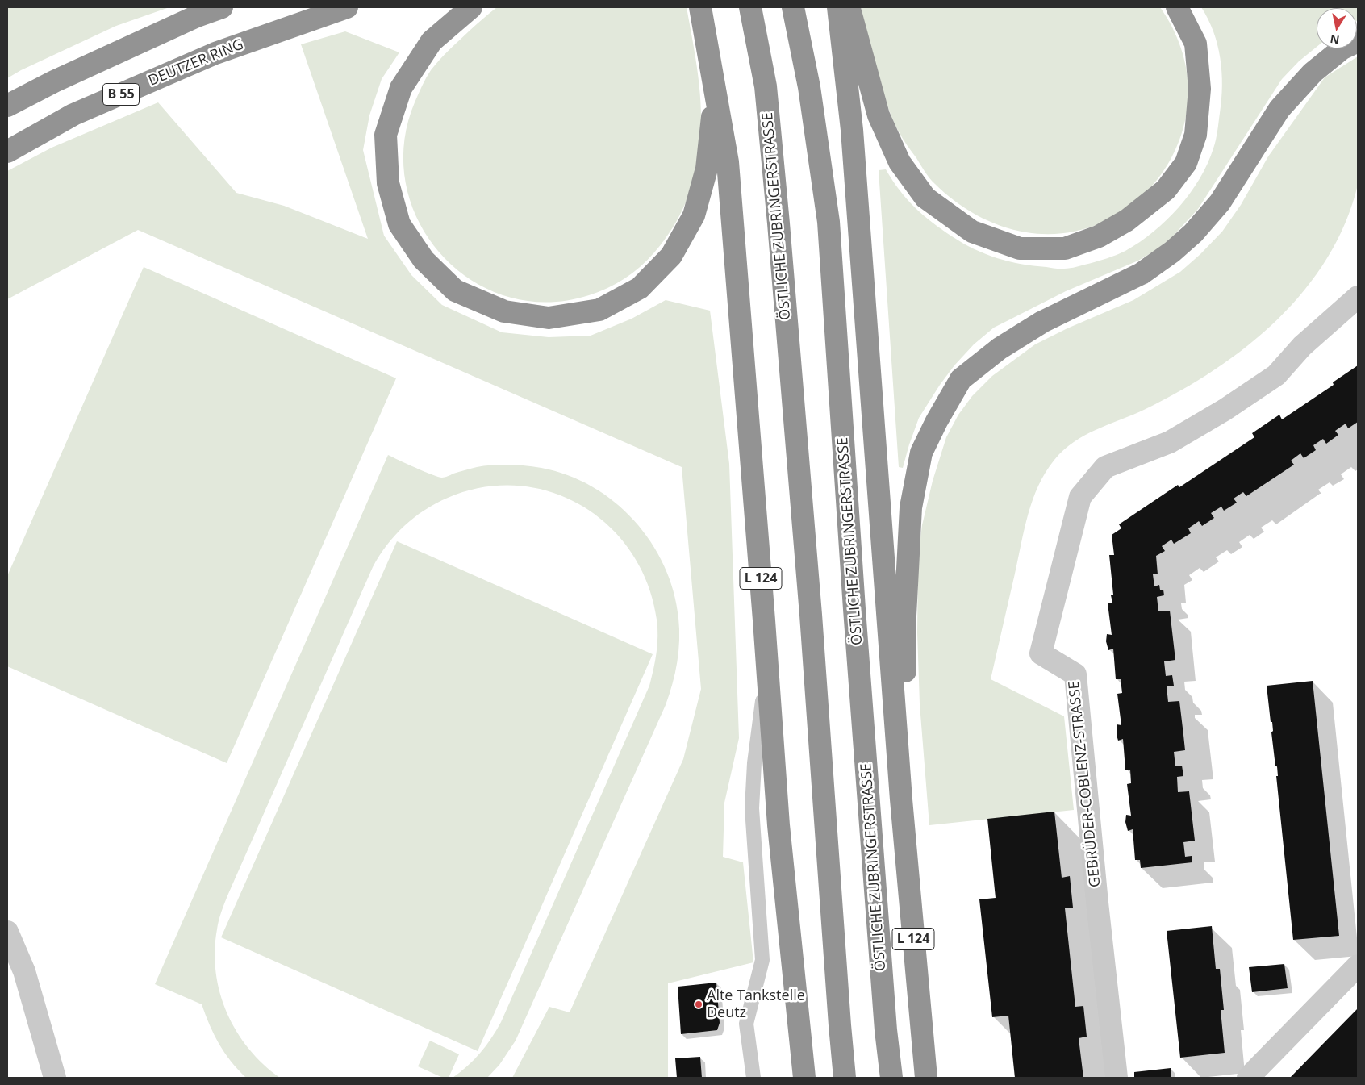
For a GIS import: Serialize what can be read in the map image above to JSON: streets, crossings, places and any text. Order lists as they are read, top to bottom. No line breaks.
{"streets":{"highway":["DEUTZER RING","B 55","ÖSTLICHE ZUBRINGERSTRASSE","L 124"],"street":["GEBRÜDER-COBLENZ-STRASSE"]},"places":["Alte Tankstelle Deutz"],"north":"bottom"}
